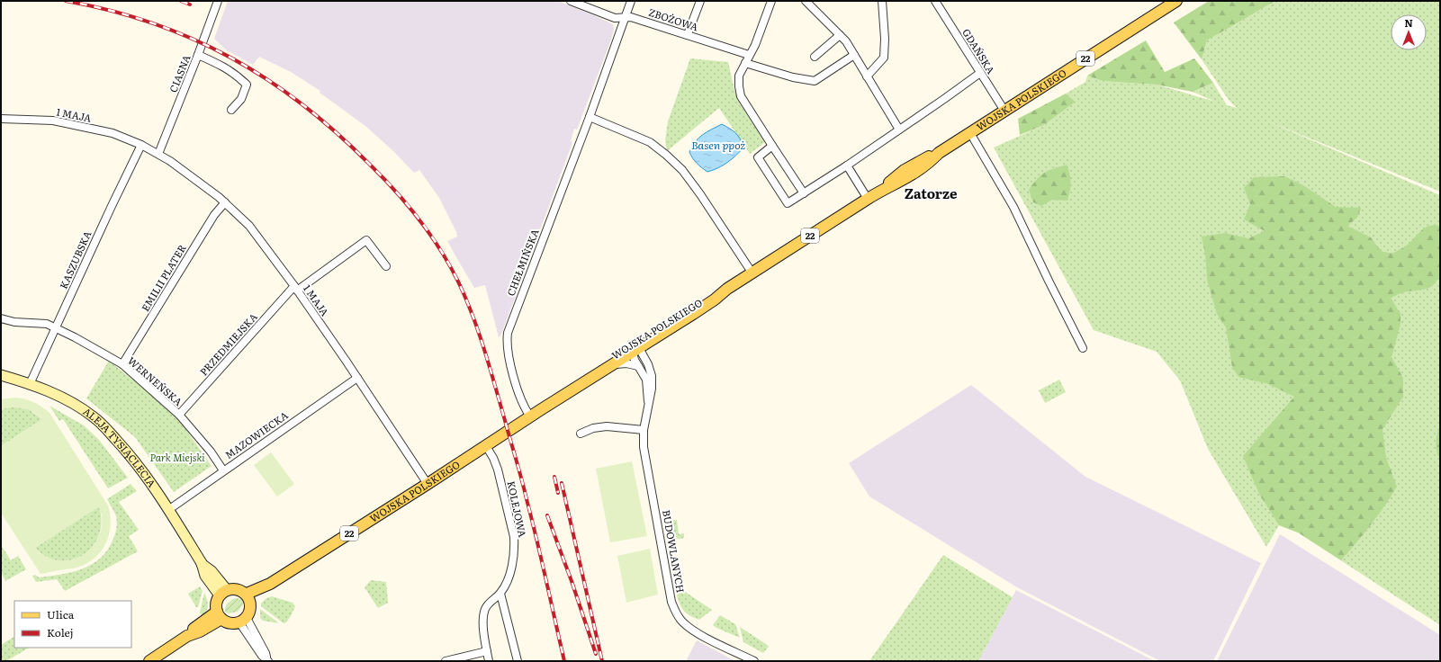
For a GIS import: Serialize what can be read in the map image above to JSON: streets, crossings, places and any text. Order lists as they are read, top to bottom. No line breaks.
{"streets":{"main road":["22","WOJSKA POLSKIEGO"],"street":["ZBOŻOWA","GDAŃSKA","CIASNA","1 MAJA","KASZUBSKA","CHEŁMIŃSKA","EMILII PLATER","PRZEDMIEJSKA","WERNEŃSKA","MAZOWIECKA","ALEJA TYSIĄCLECIA","KOLEJOWA","BUDOWLANYCH"]},"crossings":[["ZBOŻOWA","CHEŁMIŃSKA"],["GDAŃSKA","WOJSKA POLSKIEGO"],["CIASNA","1 MAJA"],["WOJSKA POLSKIEGO","1 MAJA"],["WOJSKA POLSKIEGO","CHEŁMIŃSKA"],["WOJSKA POLSKIEGO","ALEJA TYSIĄCLECIA"],["WOJSKA POLSKIEGO","KOLEJOWA"],["WOJSKA POLSKIEGO","BUDOWLANYCH"],["1 MAJA","KASZUBSKA"],["1 MAJA","EMILII PLATER"],["1 MAJA","PRZEDMIEJSKA"],["1 MAJA","MAZOWIECKA"],["KASZUBSKA","WERNEŃSKA"],["KASZUBSKA","ALEJA TYSIĄCLECIA"],["EMILII PLATER","WERNEŃSKA"],["PRZEDMIEJSKA","WERNEŃSKA"],["WERNEŃSKA","MAZOWIECKA"],["MAZOWIECKA","ALEJA TYSIĄCLECIA"]],"districts":["Zatorze"],"water":["Basen ppoż"],"parks":["Park Miejski"],"legend":["Ulica","Kolej"],"north":"top"}
